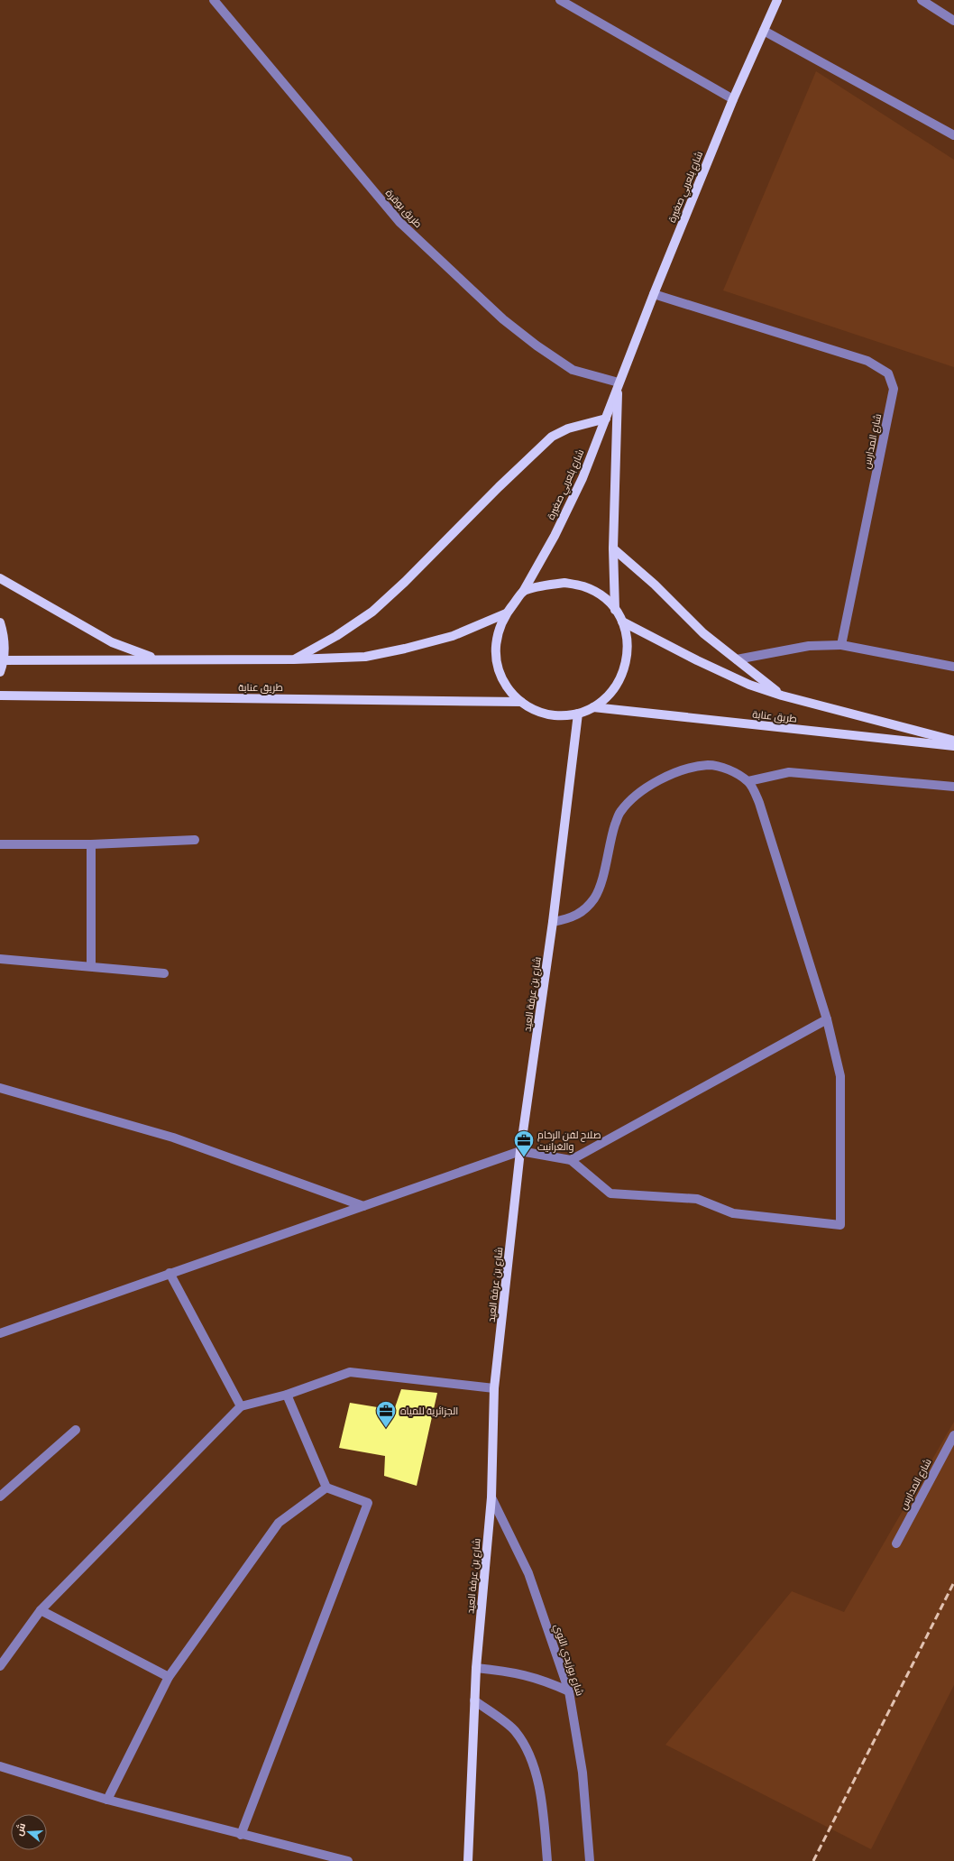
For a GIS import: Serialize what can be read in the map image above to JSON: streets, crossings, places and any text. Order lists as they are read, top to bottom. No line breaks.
{"streets":{"main road":["شارع بلعربي صغيرة","طريق عنابة","شارع بن عرفة العيد"],"street":["طريق بوقرة","شارع المدارس","شارع بوزيدي النوي"]},"crossings":[["شارع بلعربي صغيرة","طريق بوقرة"],["شارع بلعربي صغيرة","شارع المدارس"],["شارع بن عرفة العيد","شارع بوزيدي النوي"]],"places":{"office":["صلاح لفن الرخام والغرانيت","الجزائرية للمياه"]},"north":"left"}
